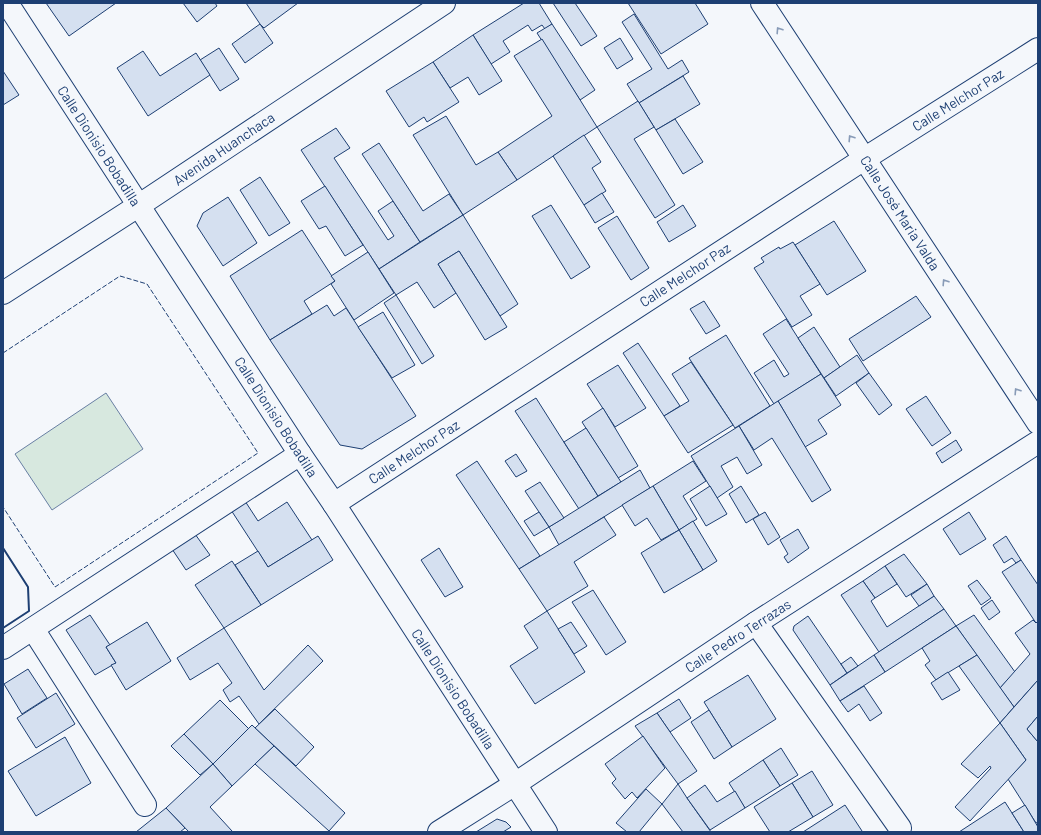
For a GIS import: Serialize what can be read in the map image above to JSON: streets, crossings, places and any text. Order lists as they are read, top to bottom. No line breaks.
{"streets":{"street":["Calle Melchor Paz","Calle Dionisio Bobadilla","Avenida Huanchaca","Calle José Maria Valda","Calle Pedro Terrazas"]},"crossings":[["Calle Melchor Paz","Calle Dionisio Bobadilla"],["Calle Melchor Paz","Calle José Maria Valda"],["Calle Dionisio Bobadilla","Avenida Huanchaca"],["Calle Dionisio Bobadilla","Calle Pedro Terrazas"]],"one_way":["Calle José Maria Valda"]}
